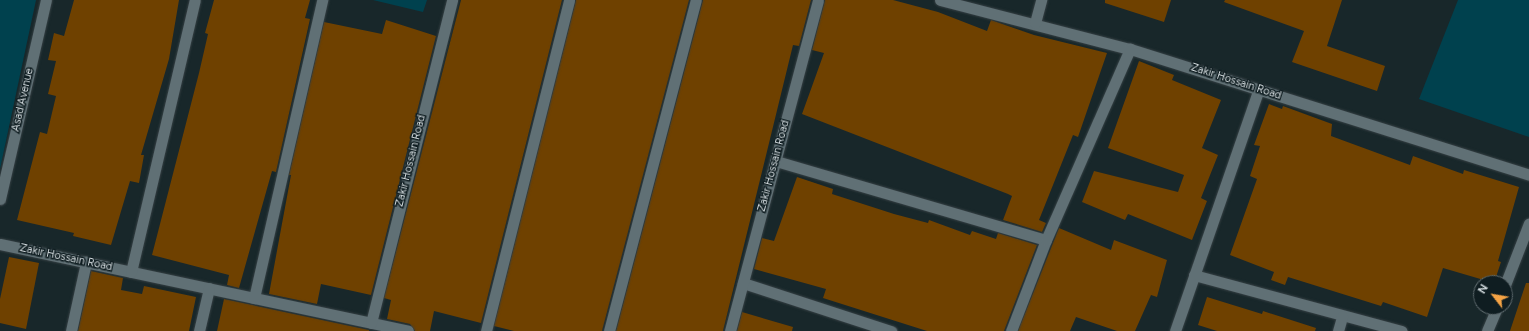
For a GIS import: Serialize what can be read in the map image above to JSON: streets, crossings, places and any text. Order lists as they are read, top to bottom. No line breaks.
{"streets":{"street":["Zakir Hossain Road","Asad Avenue"]},"north":"top left"}
